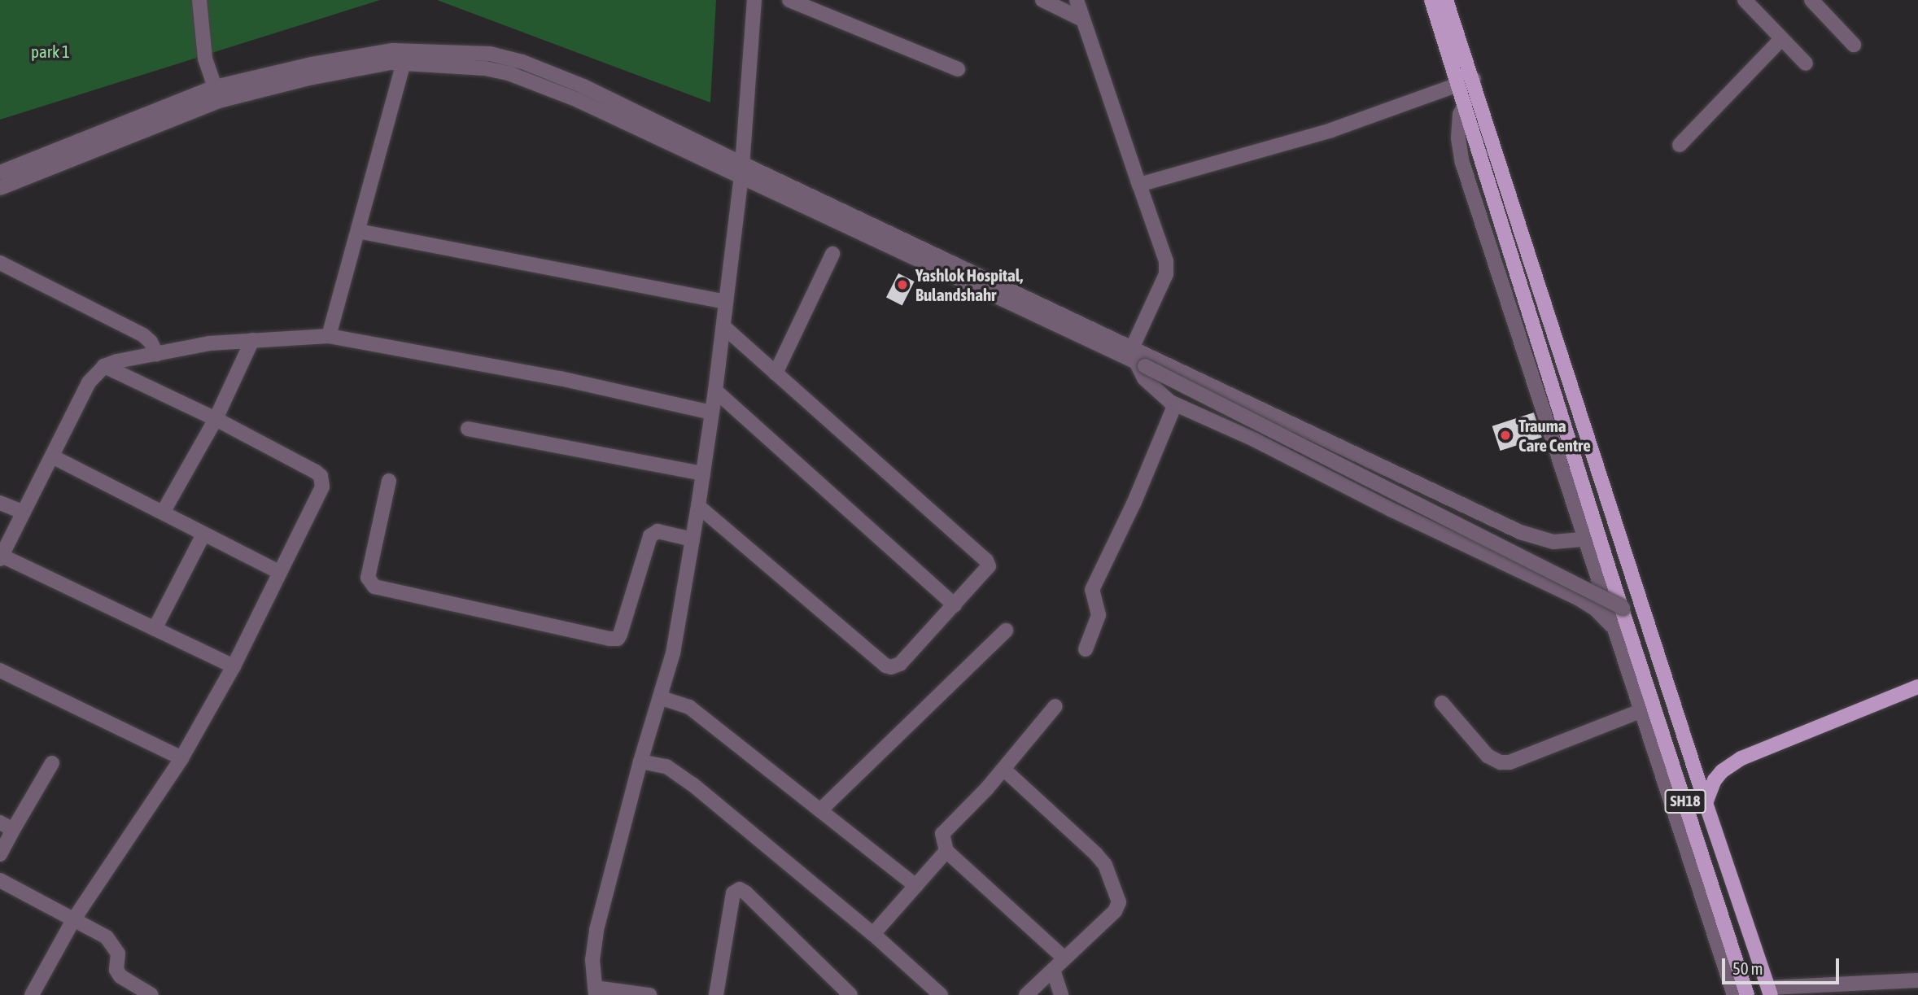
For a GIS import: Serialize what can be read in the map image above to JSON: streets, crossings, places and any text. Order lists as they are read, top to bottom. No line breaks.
{"streets":{"main road":["SH18"]},"parks":["park 1"],"places":["Yashlok Hospital, Bulandshahr","Trauma Care Centre"],"scale_bar":"50 m"}
